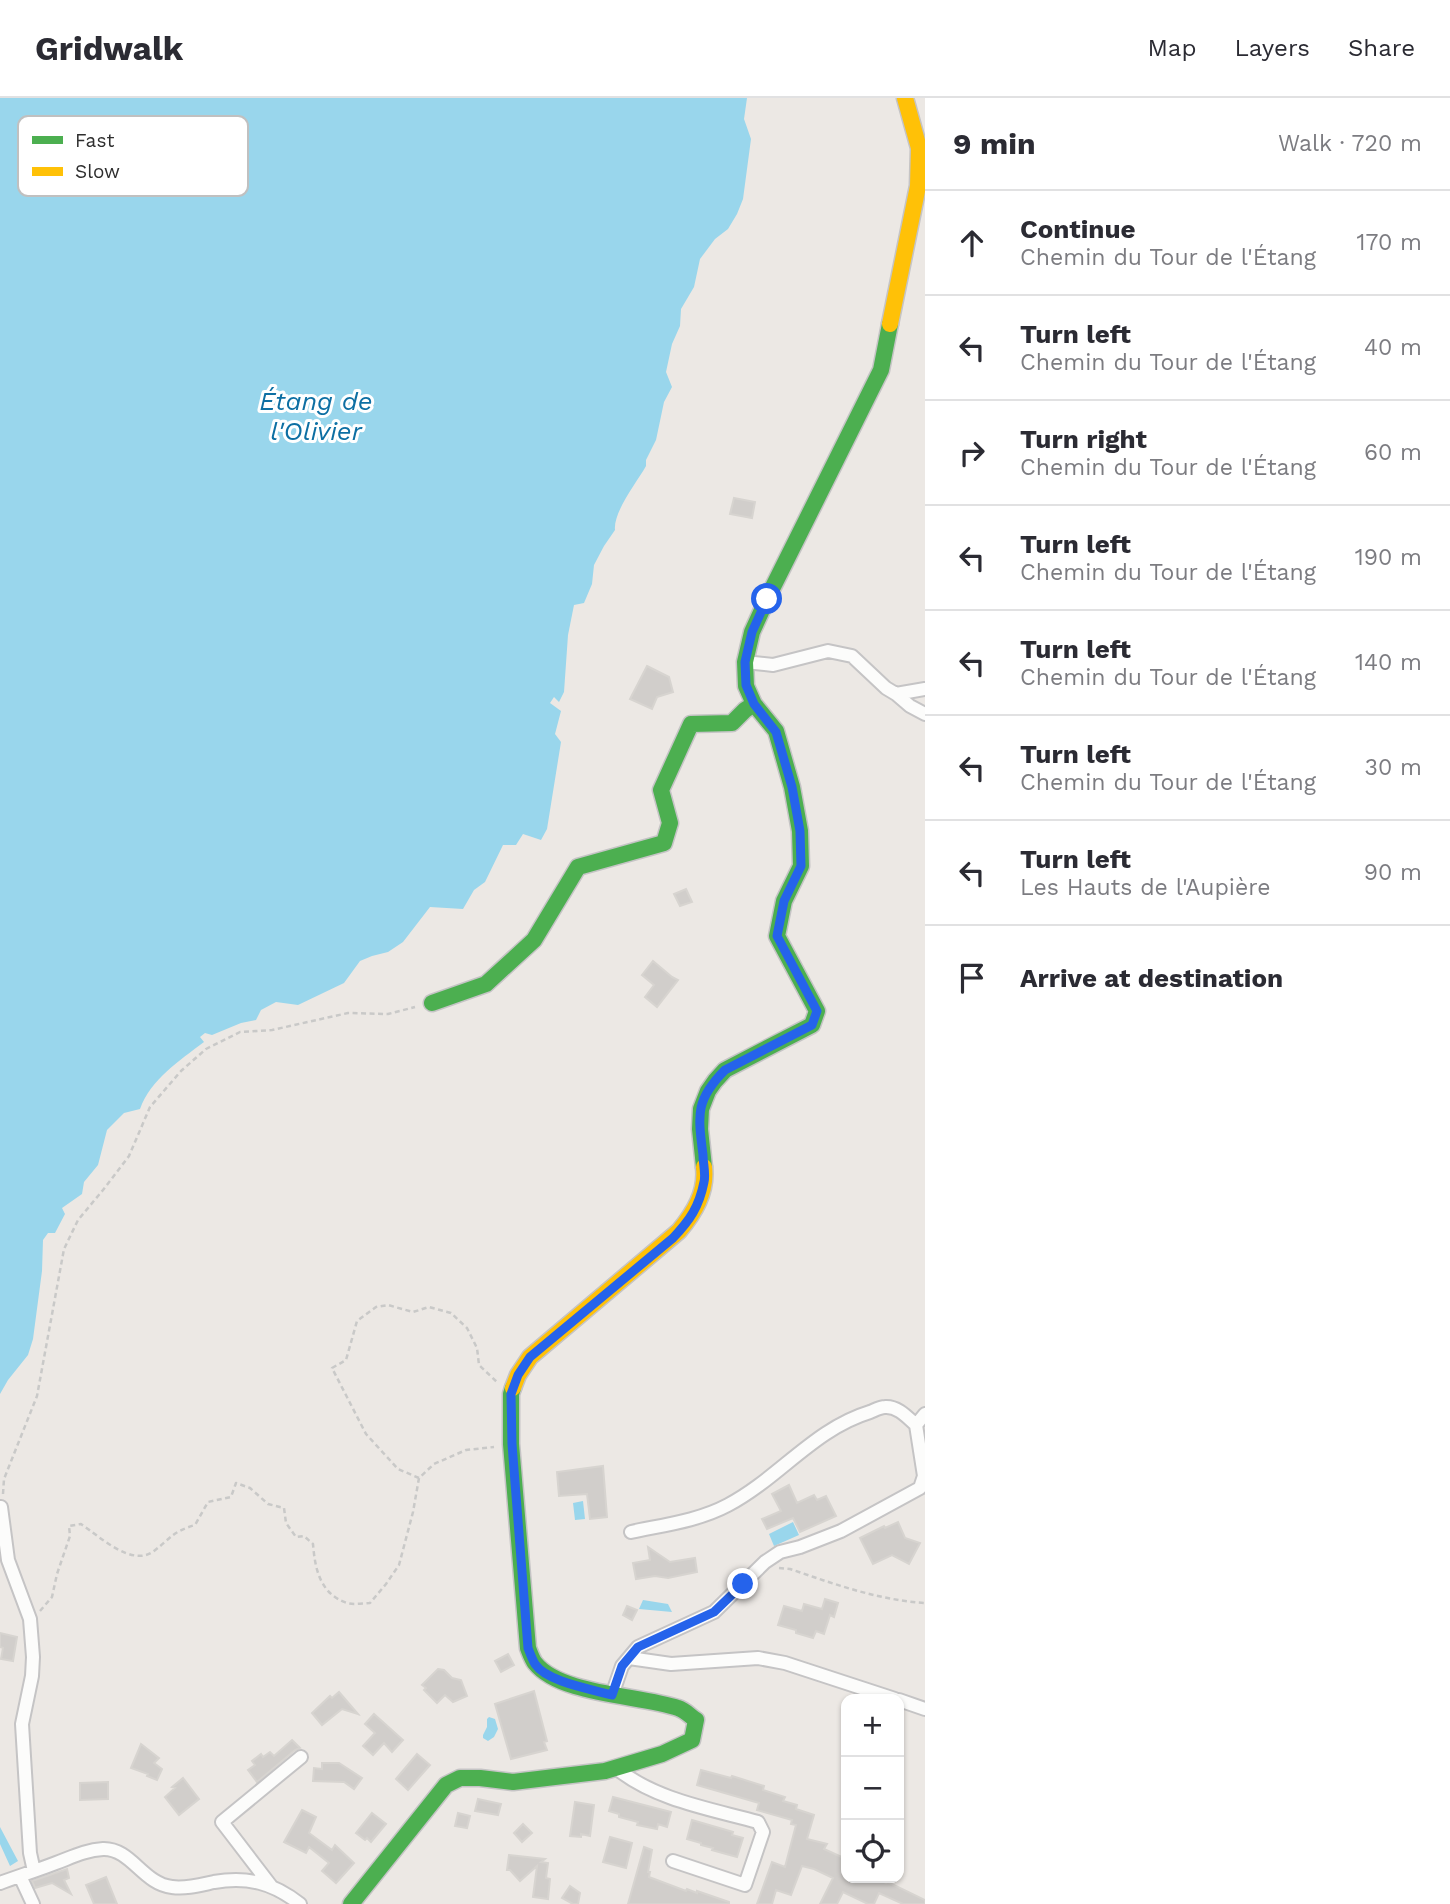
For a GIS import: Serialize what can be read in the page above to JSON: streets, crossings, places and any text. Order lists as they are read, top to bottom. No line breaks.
{"water":["Étang de l'Olivier"],"legend":["Fast","Slow"],"page":{"header":"Gridwalk","nav":["Map","Layers","Share"],"heading":["9 min","Walk · 720 m"],"list":[["Continue","Chemin du Tour de l'Étang","170 m"],["Turn left","Chemin du Tour de l'Étang","40 m"],["Turn right","Chemin du Tour de l'Étang","60 m"],["Turn left","Chemin du Tour de l'Étang","190 m"],["Turn left","Chemin du Tour de l'Étang","140 m"],["Turn left","Chemin du Tour de l'Étang","30 m"],["Turn left","Les Hauts de l'Aupière","90 m"],"Arrive at destination"],"map_buttons":["+","−"]}}
